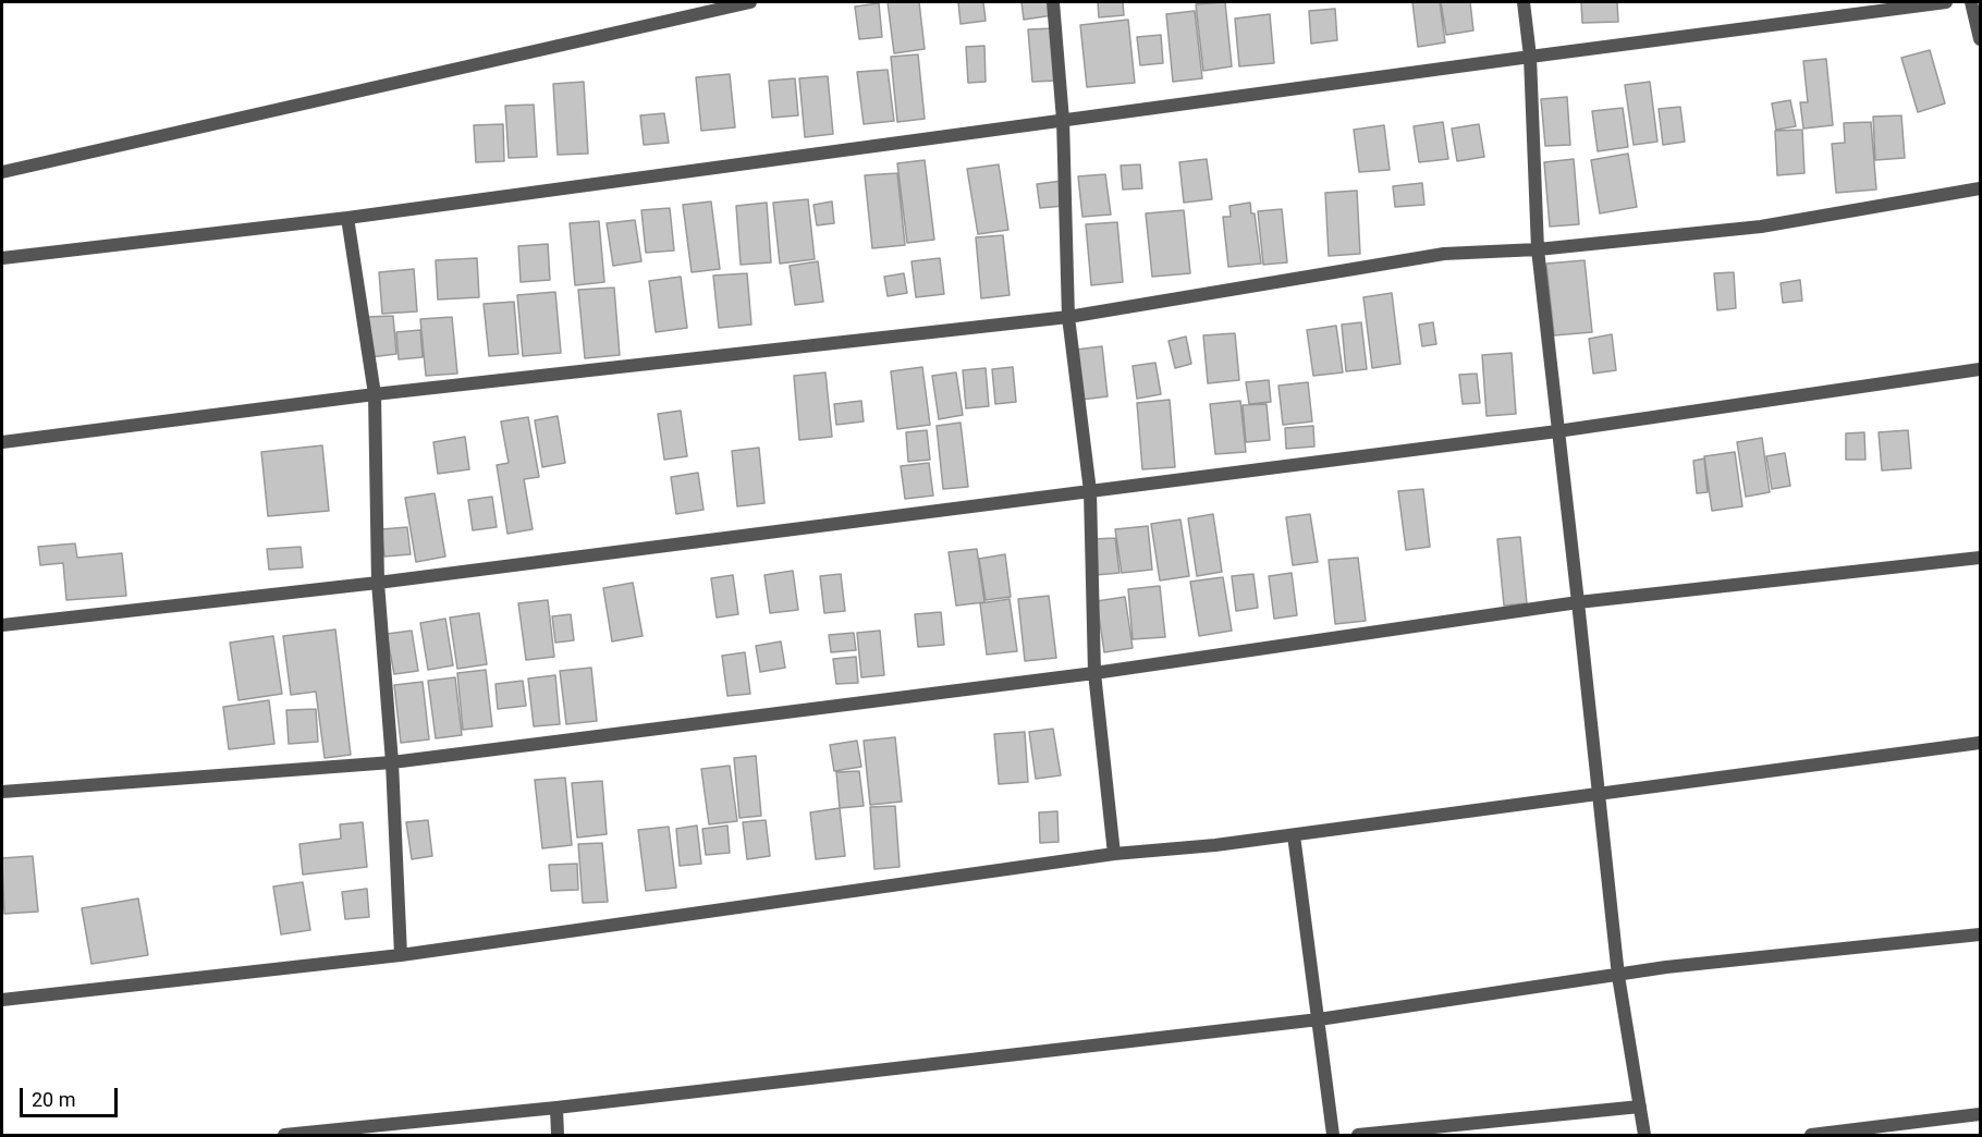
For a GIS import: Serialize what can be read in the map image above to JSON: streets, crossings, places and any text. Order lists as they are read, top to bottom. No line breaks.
{"scale_bar":"20 m"}
